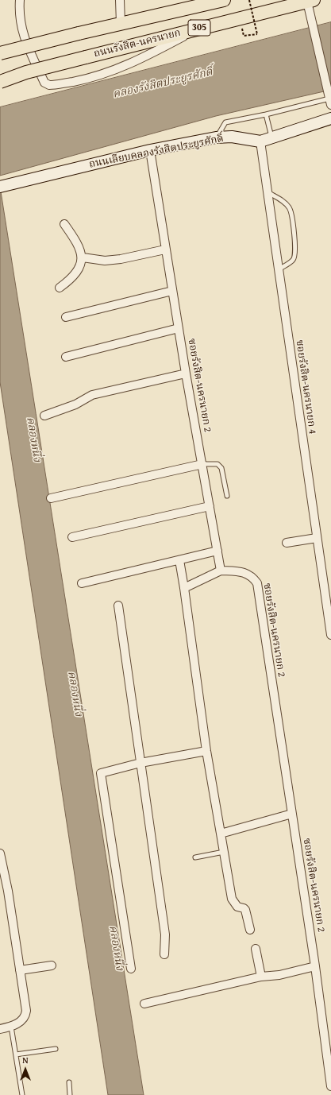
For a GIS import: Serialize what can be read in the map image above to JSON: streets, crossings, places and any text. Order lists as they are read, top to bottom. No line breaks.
{"streets":{"main road":["305","ถนนรังสิต-นครนายก"],"street":["ถนนเลียบคลองรังสิตประยูรศักดิ์","ซอยรังสิต-นครนายก 2","ซอยรังสิต-นครนายก 4"]},"crossings":[["ถนนเลียบคลองรังสิตประยูรศักดิ์","ซอยรังสิต-นครนายก 2"],["ถนนเลียบคลองรังสิตประยูรศักดิ์","ซอยรังสิต-นครนายก 4"]],"water":["คลองรังสิตประยูรศักดิ์","คลองหนึ่ง"],"north":"top"}
